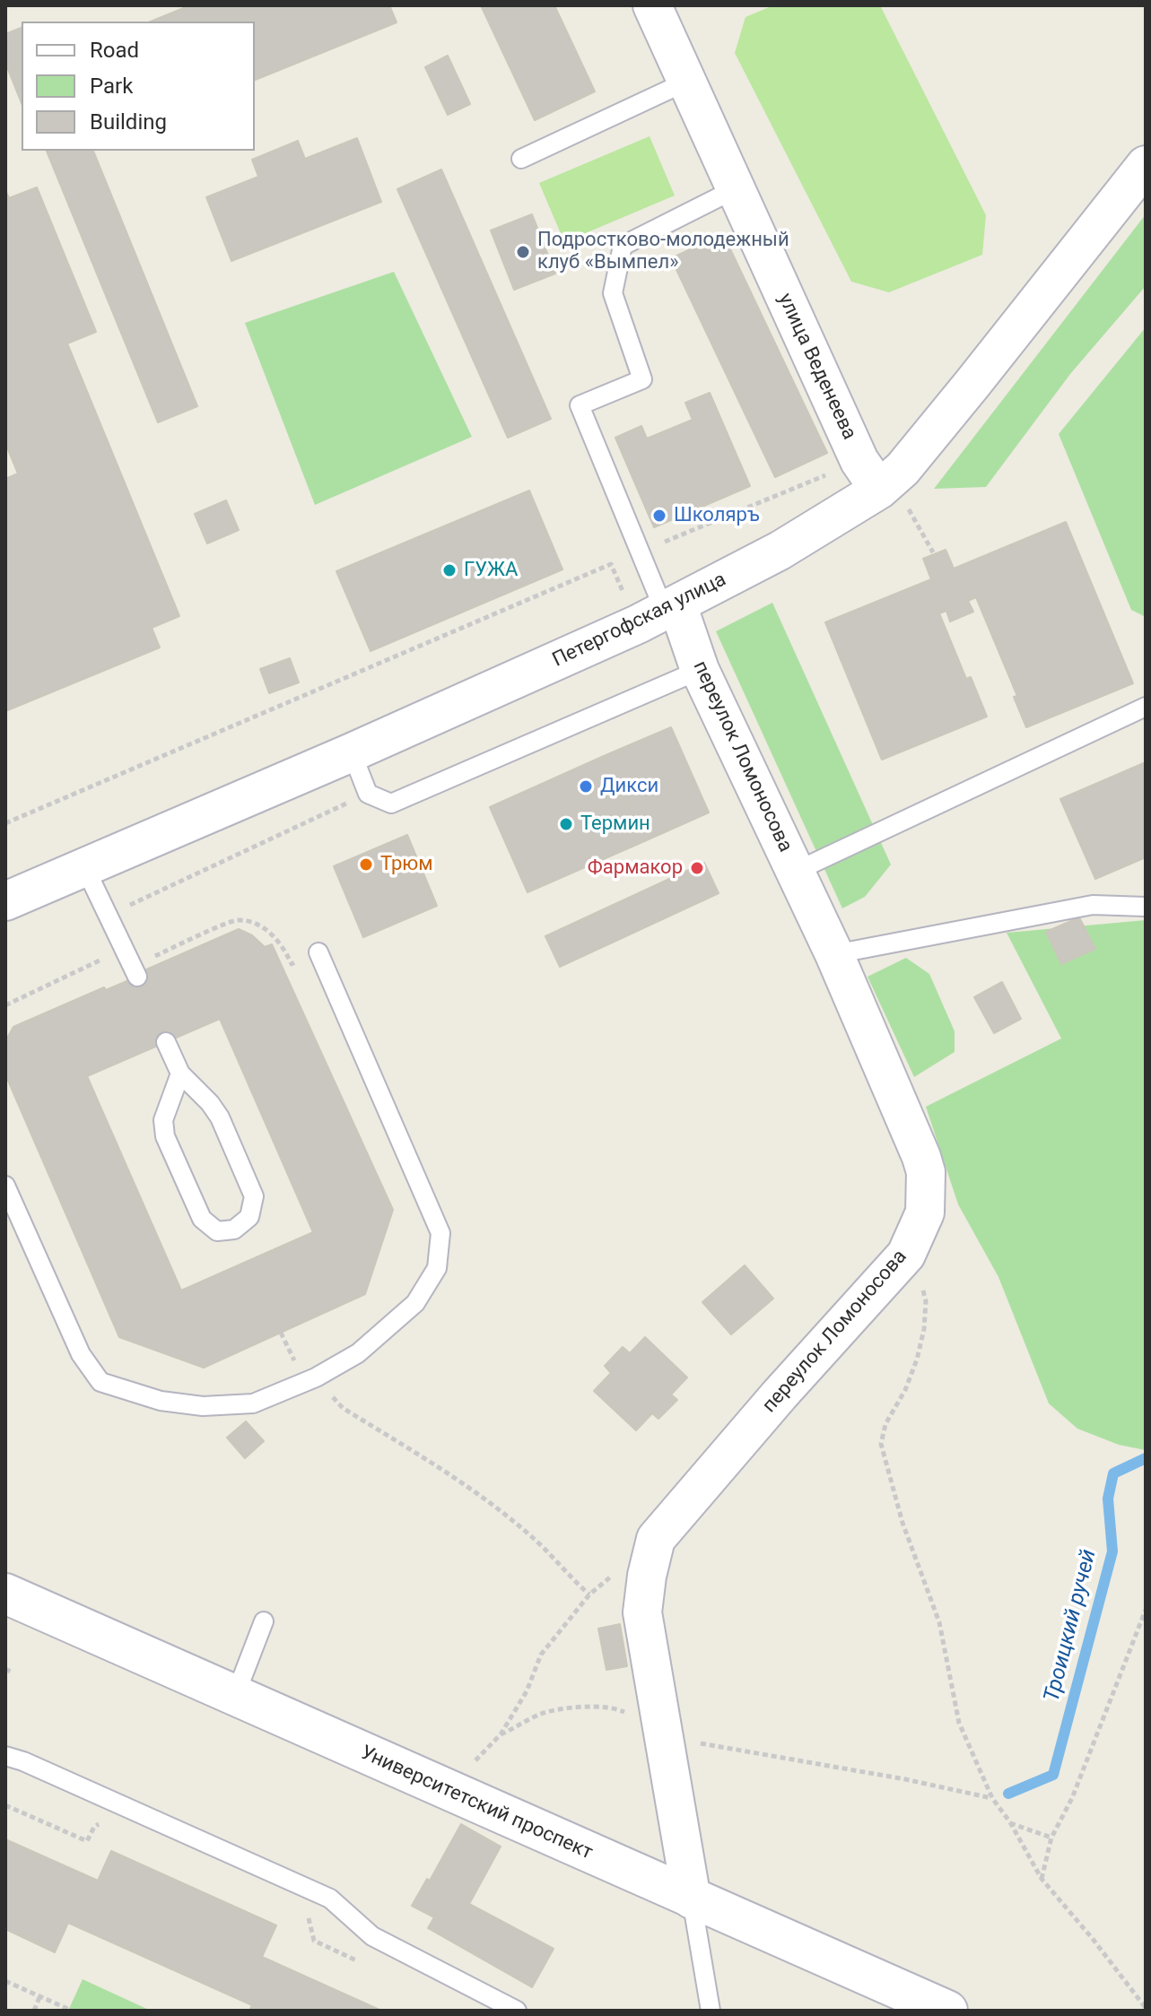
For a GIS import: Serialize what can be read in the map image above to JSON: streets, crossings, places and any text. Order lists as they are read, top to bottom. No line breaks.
{"streets":{"street":["улица Веденеева","Петергофская улица","переулок Ломоносова","Университетский проспект"]},"crossings":[["улица Веденеева","Петергофская улица"],["Петергофская улица","переулок Ломоносова"],["переулок Ломоносова","Университетский проспект"]],"water":["Троицкий ручей"],"places":["Подростково-молодежный клуб «Вымпел»","Школяръ","ГУЖА","Дикси","Термин","Трюм","Фармакор"],"legend":["Road","Park","Building"]}
